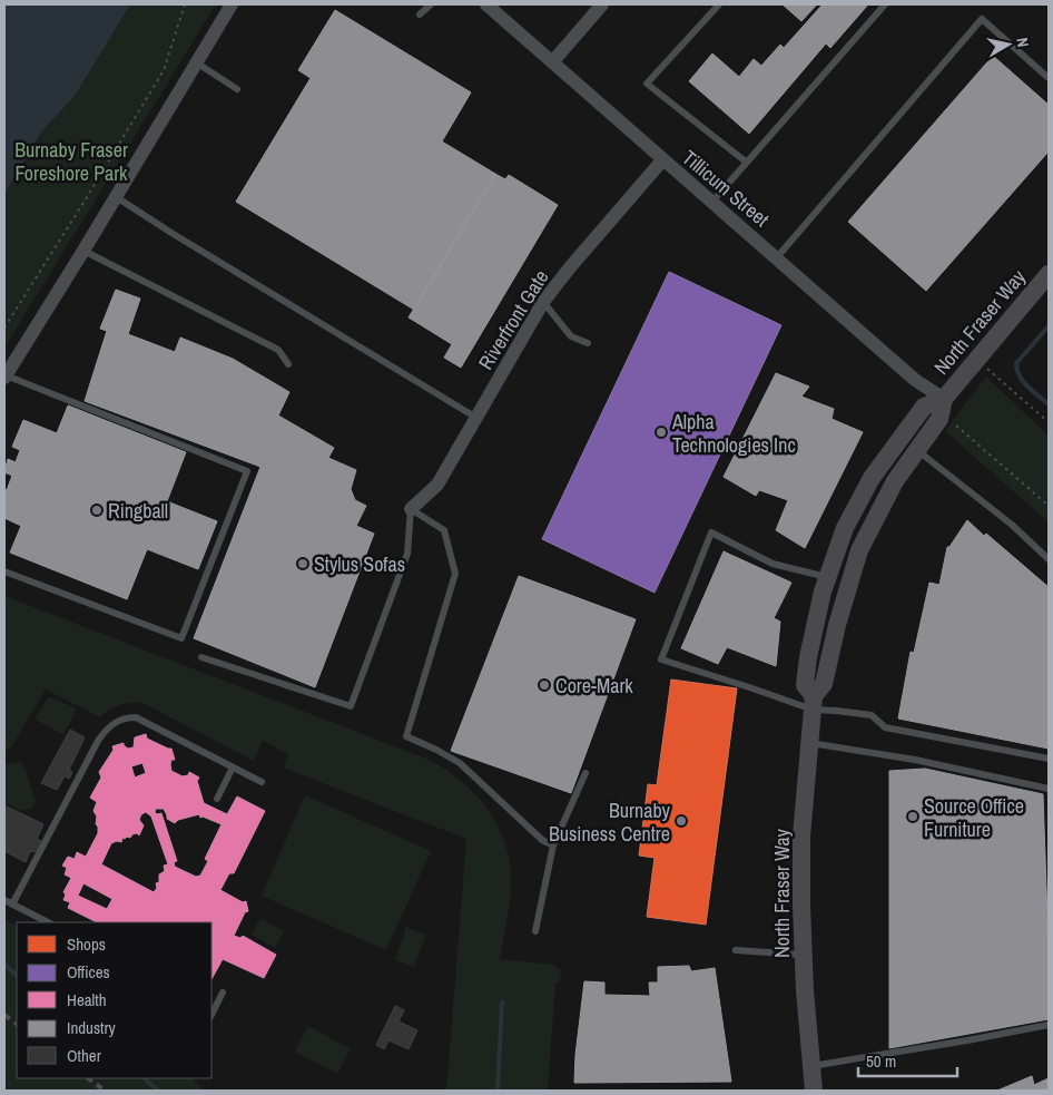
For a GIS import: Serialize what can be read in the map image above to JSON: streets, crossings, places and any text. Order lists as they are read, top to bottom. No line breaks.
{"streets":{"street":["Tillicum Street","Riverfront Gate","North Fraser Way"]},"crossings":[["Tillicum Street","Riverfront Gate"],["Tillicum Street","North Fraser Way"]],"parks":["Burnaby Fraser Foreshore Park"],"places":["Alpha Technologies Inc","Ringball","Stylus Sofas","Core-Mark","Source Office Furniture","Burnaby Business Centre"],"legend":["Shops","Offices","Health","Industry","Other"],"scale_bar":"50 m","north":"right"}
